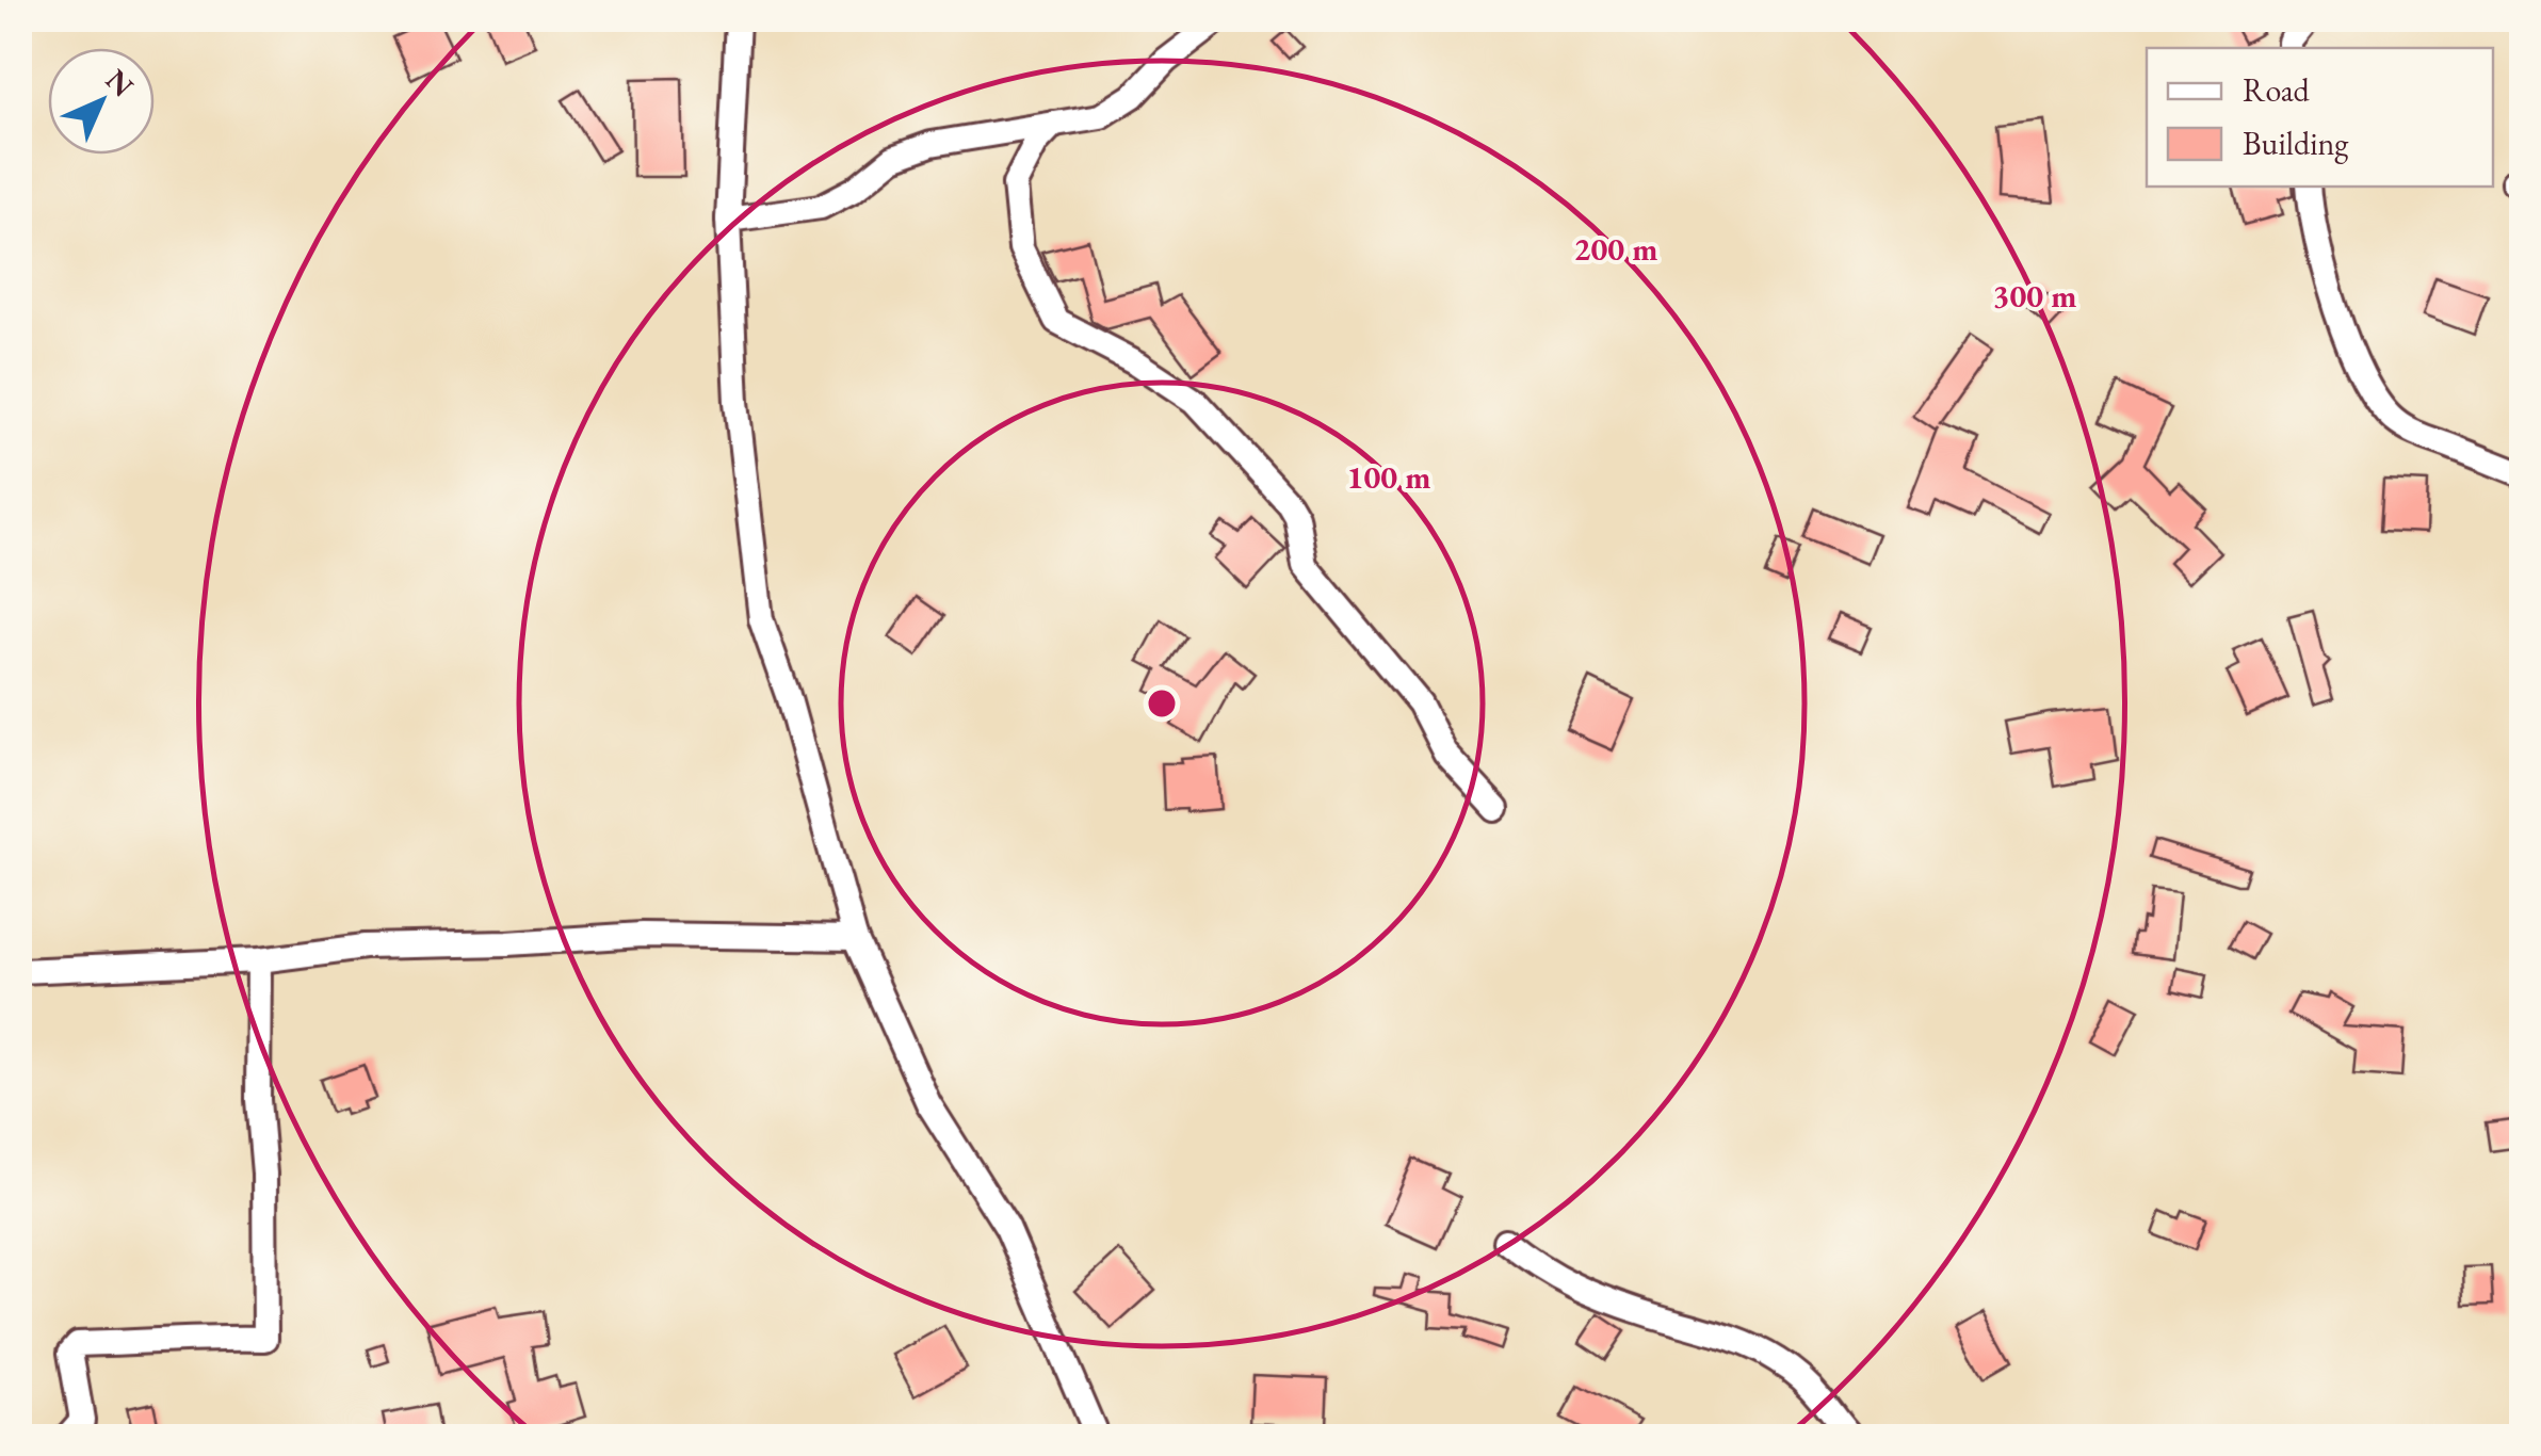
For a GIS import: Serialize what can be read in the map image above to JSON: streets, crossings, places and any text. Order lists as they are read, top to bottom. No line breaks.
{"legend":["Road","Building"],"north":"top right","rings":["200 m","300 m","100 m"]}
